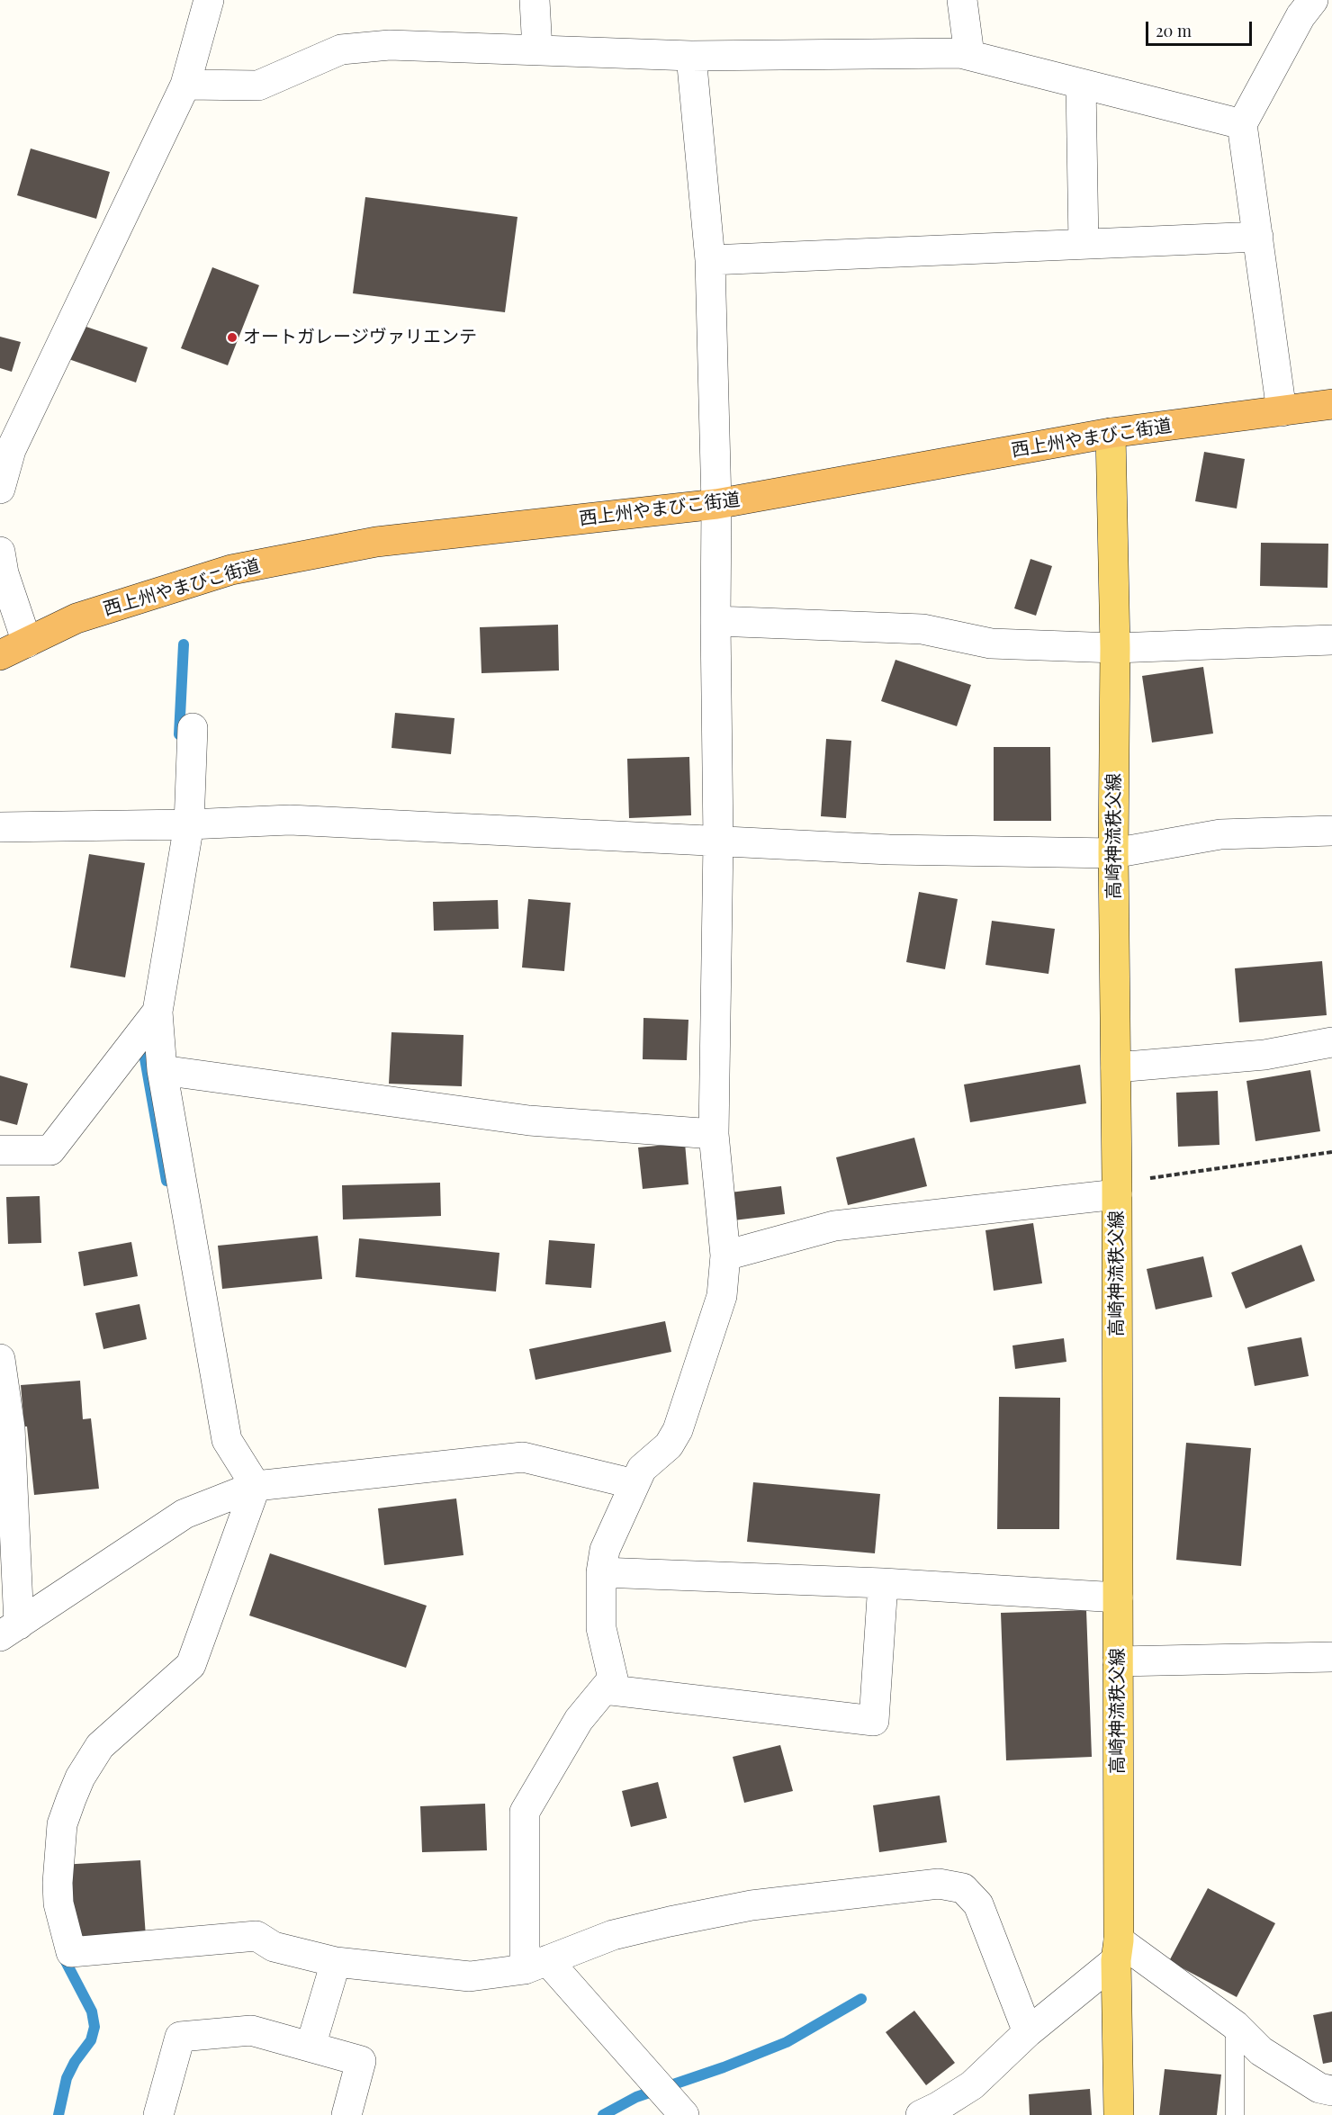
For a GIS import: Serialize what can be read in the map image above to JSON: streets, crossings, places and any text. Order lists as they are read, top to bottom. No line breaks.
{"streets":{"highway":["西上州やまびこ街道"],"main road":["高崎神流秩父線"]},"crossings":[["西上州やまびこ街道","高崎神流秩父線"]],"places":["オートガレージヴァリエンテ"],"scale_bar":"20 m"}
